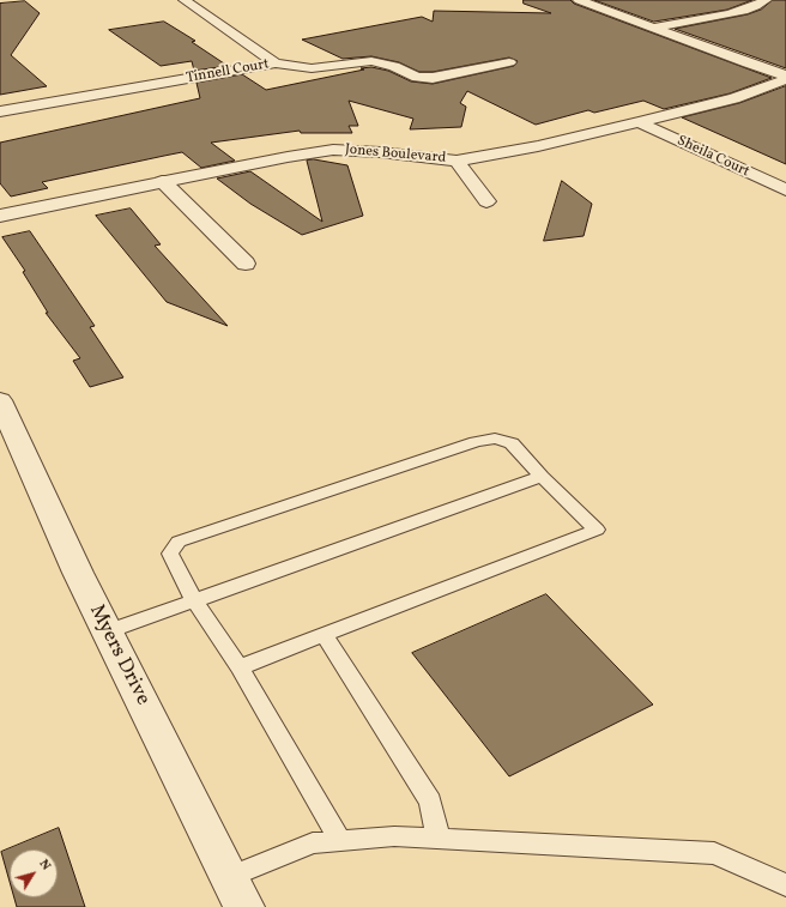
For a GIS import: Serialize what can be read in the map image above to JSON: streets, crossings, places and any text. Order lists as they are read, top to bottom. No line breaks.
{"streets":{"street":["Tinnell Court","Jones Boulevard","Sheila Court","Myers Drive"]},"crossings":[["Jones Boulevard","Sheila Court"]],"north":"top right"}
